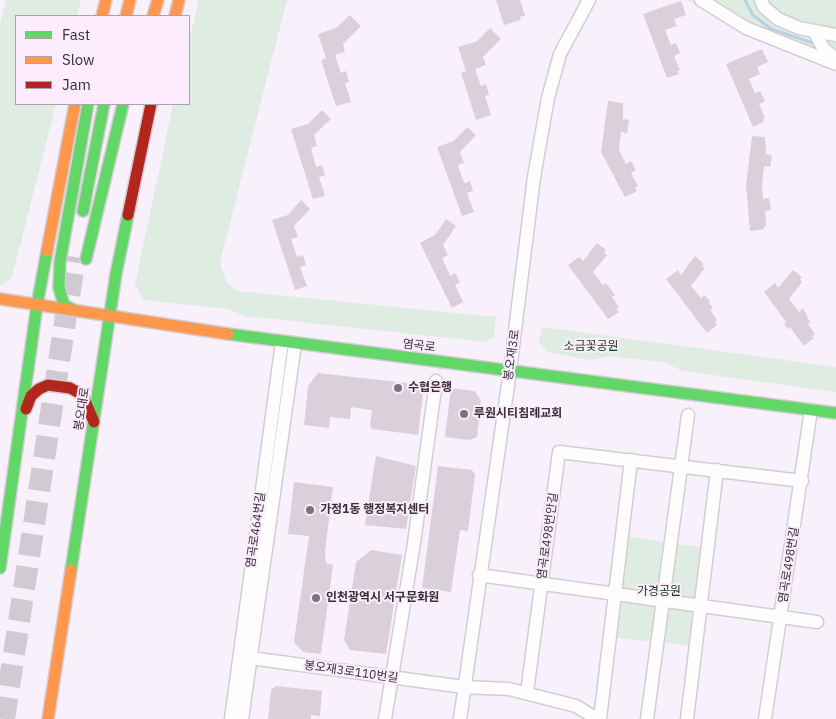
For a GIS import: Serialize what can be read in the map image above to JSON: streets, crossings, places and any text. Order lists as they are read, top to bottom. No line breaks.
{"streets":{"main road":["염곡로","봉오대로"],"street":["봉오재3로","염곡로464번길","염곡로498번안길","염곡로498번길","봉오재3로110번길"]},"crossings":[["염곡로","봉오재3로"],["염곡로","봉오대로"],["염곡로","염곡로464번길"],["염곡로","염곡로498번길"],["봉오재3로","봉오재3로110번길"],["염곡로464번길","봉오재3로110번길"],["염곡로498번안길","염곡로498번길"],["염곡로498번안길","봉오재3로110번길"]],"parks":["소금꽃공원","가경공원"],"places":["수협은행","루원시티침례교회","가정1동 행정복지센터","인천광역시 서구문화원"],"legend":["Fast","Slow","Jam"]}
